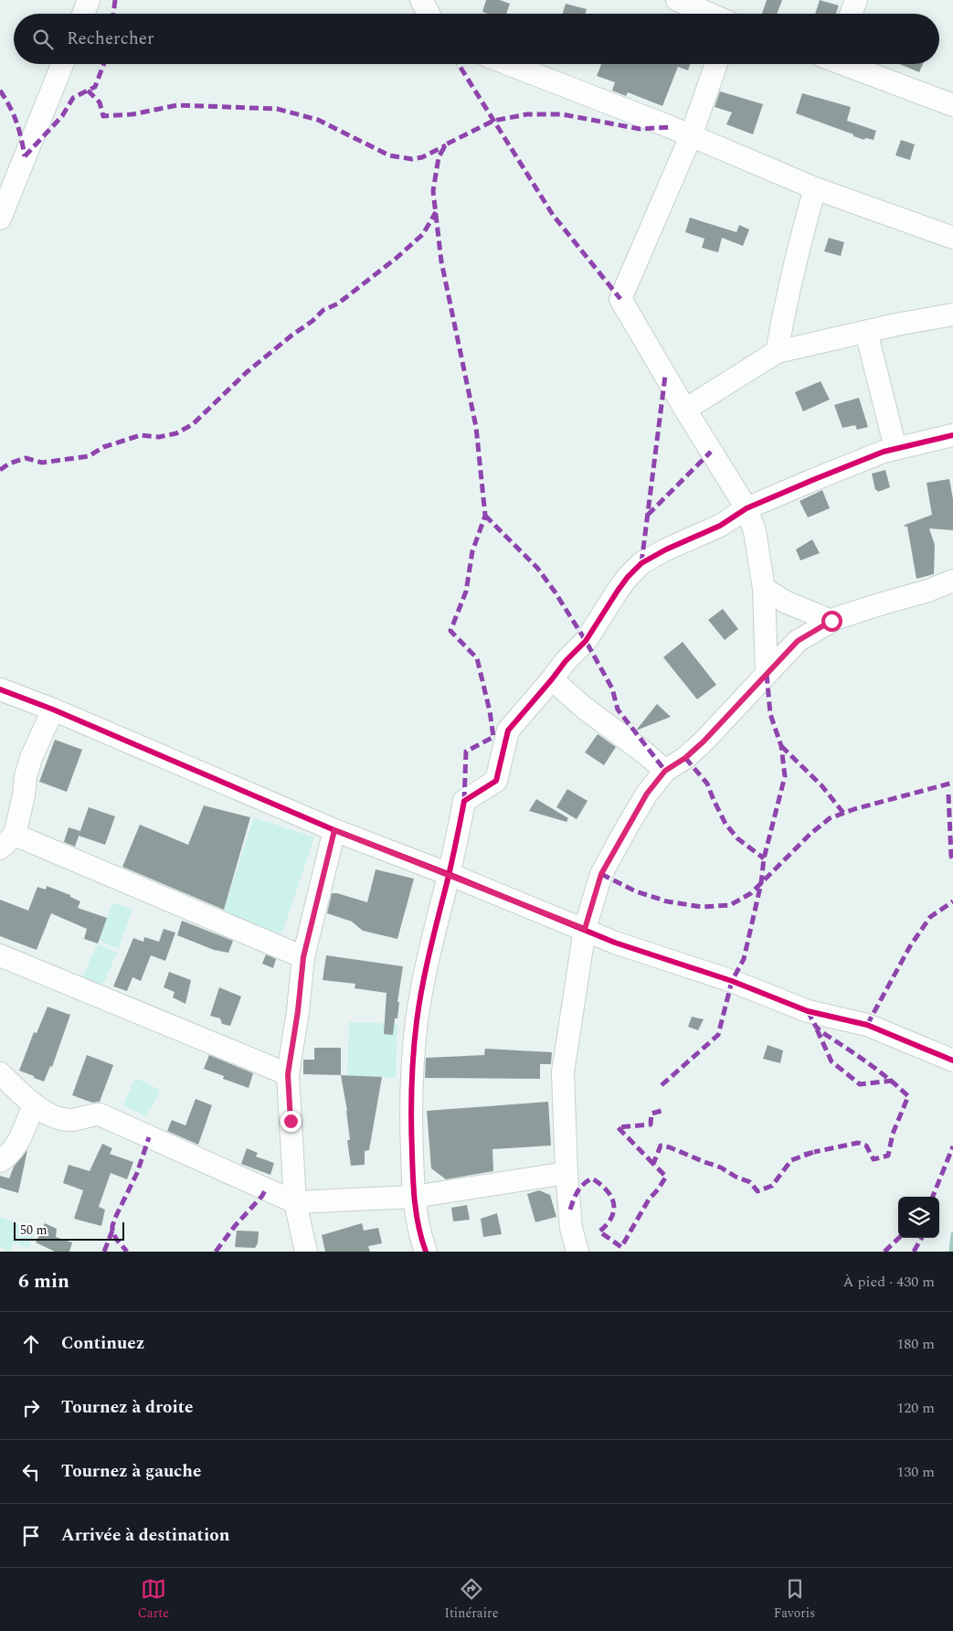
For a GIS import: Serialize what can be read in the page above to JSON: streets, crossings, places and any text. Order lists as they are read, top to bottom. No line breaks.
{"scale_bar":"50 m","page":{"search":"Rechercher","scale":"50 m","heading":["6 min","À pied · 430 m"],"list":[["Continuez","180 m"],["Tournez à droite","120 m"],["Tournez à gauche","130 m"],"Arrivée à destination"],"nav":["Carte","Itinéraire","Favoris"]}}
